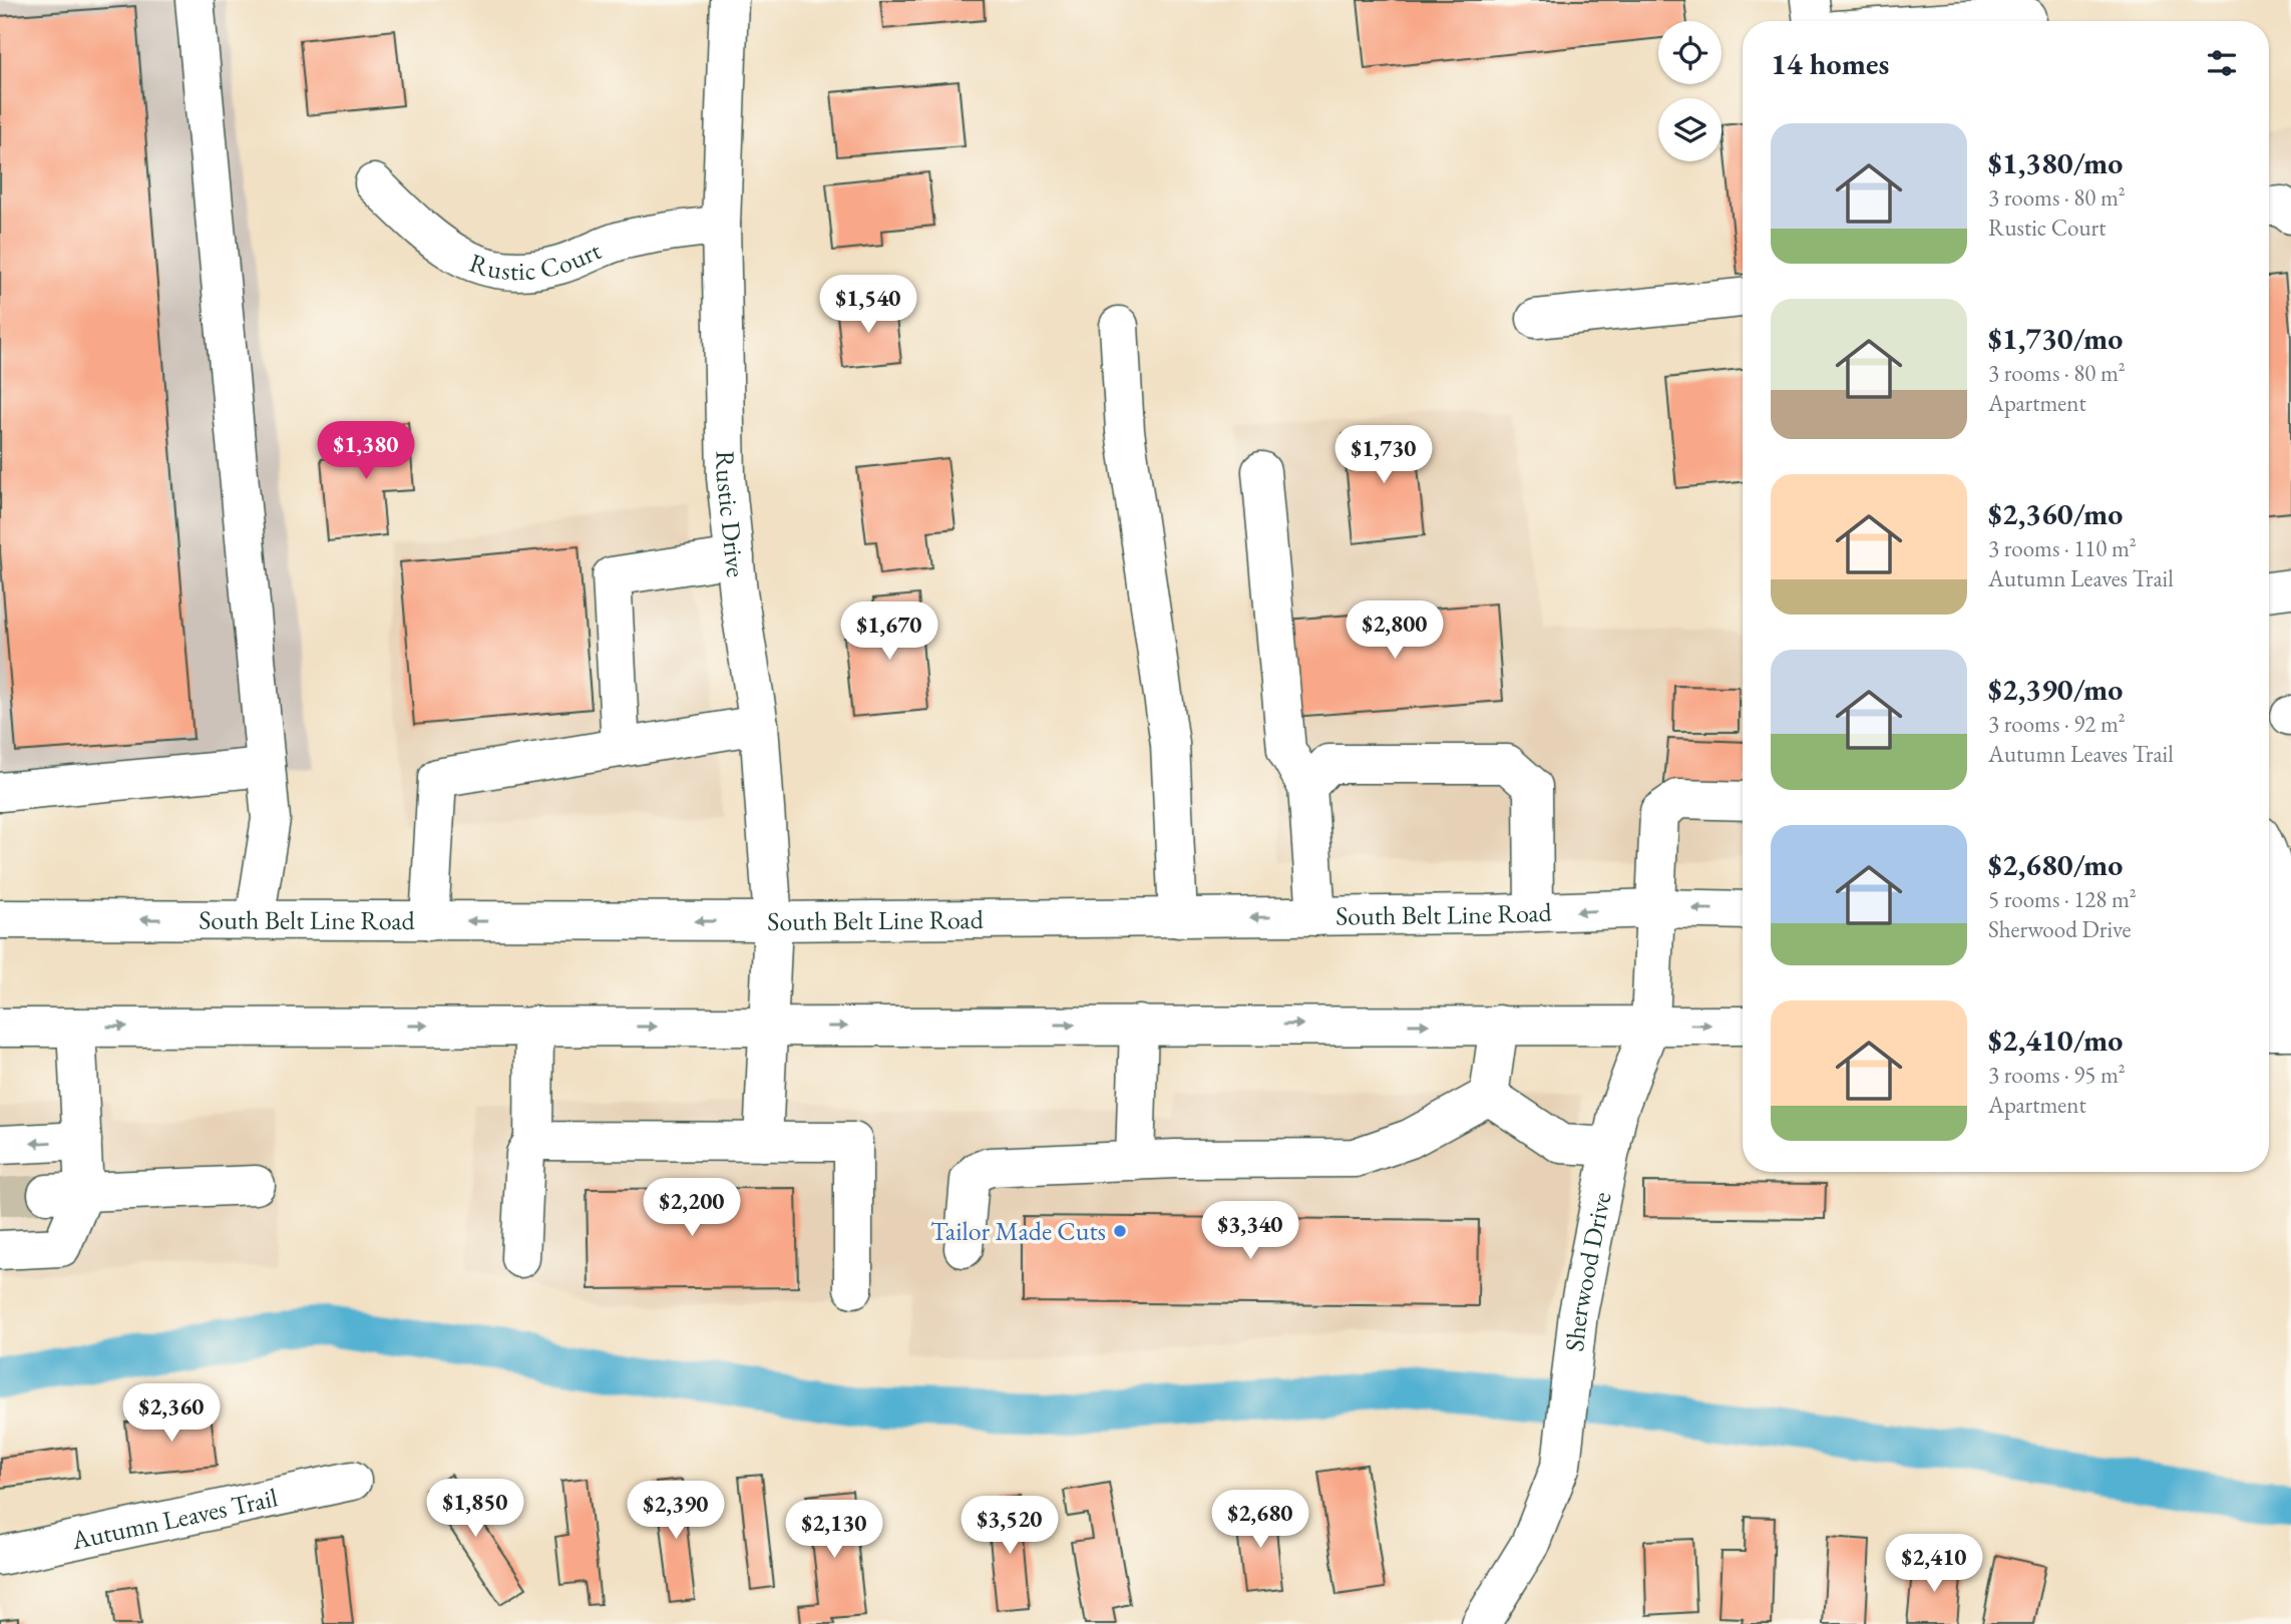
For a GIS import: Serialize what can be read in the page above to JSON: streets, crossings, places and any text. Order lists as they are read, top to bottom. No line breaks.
{"streets":{"main road":["Rustic Court","Rustic Drive","South Belt Line Road","Sherwood Drive","Autumn Leaves Trail"]},"crossings":[["Rustic Court","Rustic Drive"],["Rustic Drive","South Belt Line Road"],["South Belt Line Road","Sherwood Drive"]],"places":["Tailor Made Cuts"],"page":{"heading":"14 homes","list":[{"name":"$1,380/mo","note":"3 rooms · 80 m² · Rustic Court"},{"name":"$1,730/mo","note":"3 rooms · 80 m² · Apartment"},{"name":"$2,360/mo","note":"3 rooms · 110 m² · Autumn Leaves Trail"},{"name":"$2,390/mo","note":"3 rooms · 92 m² · Autumn Leaves Trail"},{"name":"$2,680/mo","note":"5 rooms · 128 m² · Sherwood Drive"},{"name":"$2,410/mo","note":"3 rooms · 95 m² · Apartment"}],"price":["$1,540","$1,380","$1,730","$2,800","$1,670","$2,200","$3,340","$2,360","$1,850","$2,390","$2,680","$3,520","$2,130","$2,410"]}}
